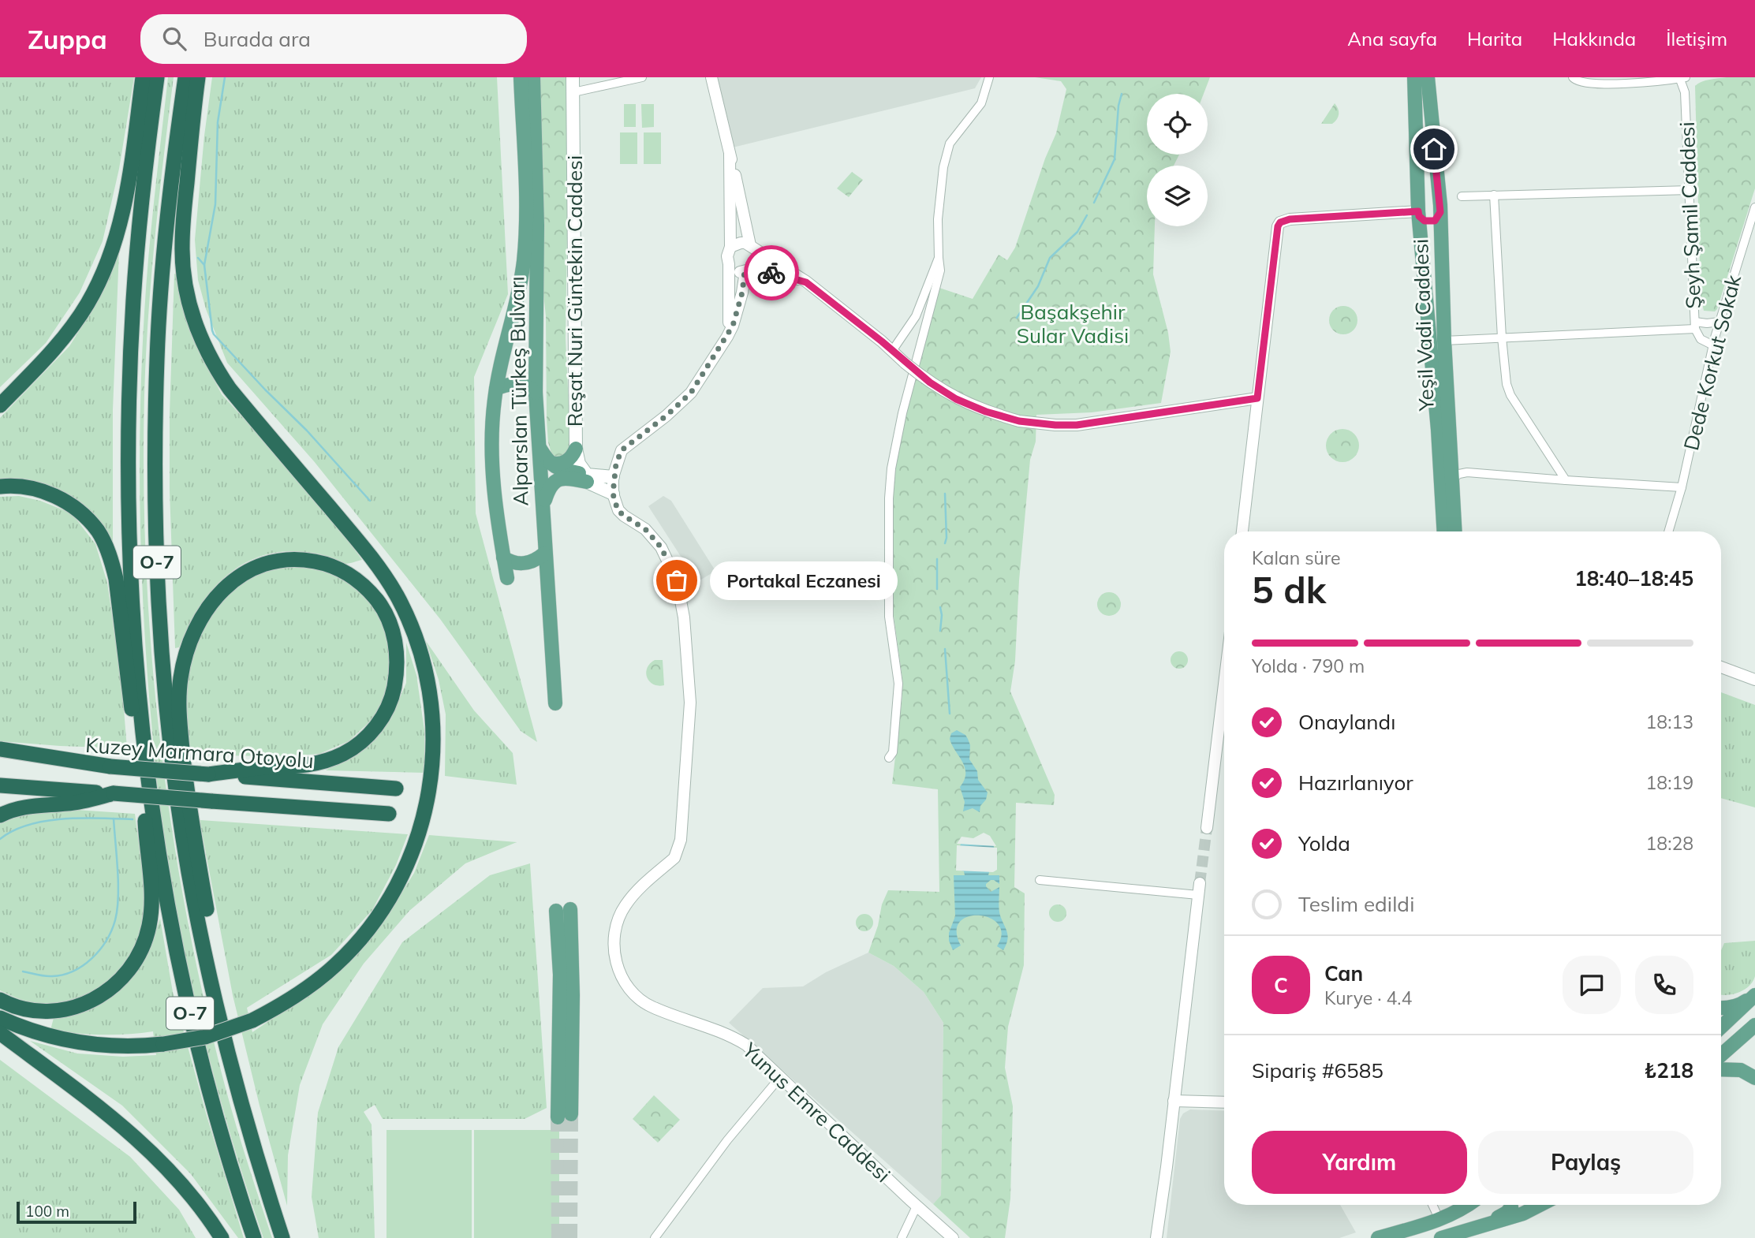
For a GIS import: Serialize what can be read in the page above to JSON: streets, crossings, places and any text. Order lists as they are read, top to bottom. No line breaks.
{"streets":{"highway":["O-7","Kuzey Marmara Otoyolu"],"main road":["Reşat Nuri Güntekin Caddesi","Yeşil Vadi Caddesi","Alparslan Türkeş Bulvarı"],"street":["Şeyh Şamil Caddesi","Dede Korkut Sokak","Yunus Emre Caddesi"]},"crossings":[["Şeyh Şamil Caddesi","Dede Korkut Sokak"]],"parks":["Başakşehir Sular Vadisi"],"places":["Portakal Eczanesi"],"scale_bar":"100 m","page":{"header":"Zuppa","search":"Burada ara","nav":["Ana sayfa","Harita","Hakkında","İletişim"],"heading":["5 dk","Kalan süre","18:40–18:45"],"panel":["Can","Kurye · 4.4","Sipariş #6585","₺218"],"bubble":"Portakal Eczanesi","bar":"Yolda · 790 m","list":[["Onaylandı","18:13"],["Hazırlanıyor","18:19"],["Yolda","18:28"],"Teslim edildi"],"round":"C","buttons":["Yardım","Paylaş"],"scale":"100 m"}}
